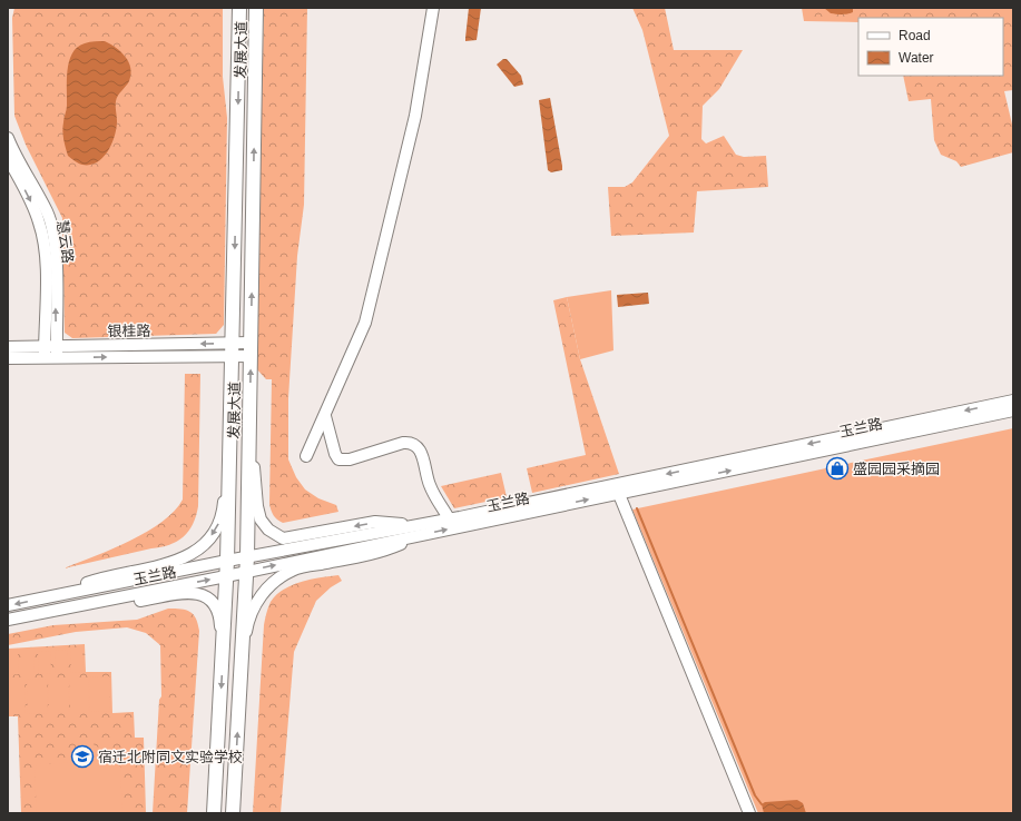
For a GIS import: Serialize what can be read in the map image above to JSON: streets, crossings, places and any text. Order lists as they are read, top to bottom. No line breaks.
{"streets":{"main road":["发展大道"],"street":["慧云路","银桂路","玉兰路"]},"crossings":[["发展大道","银桂路"],["发展大道","玉兰路"],["慧云路","银桂路"]],"places":{"shop":["盛园园采摘园"],"school or university":["宿迁北附同文实验学校"]},"legend":["Road","Water"]}
